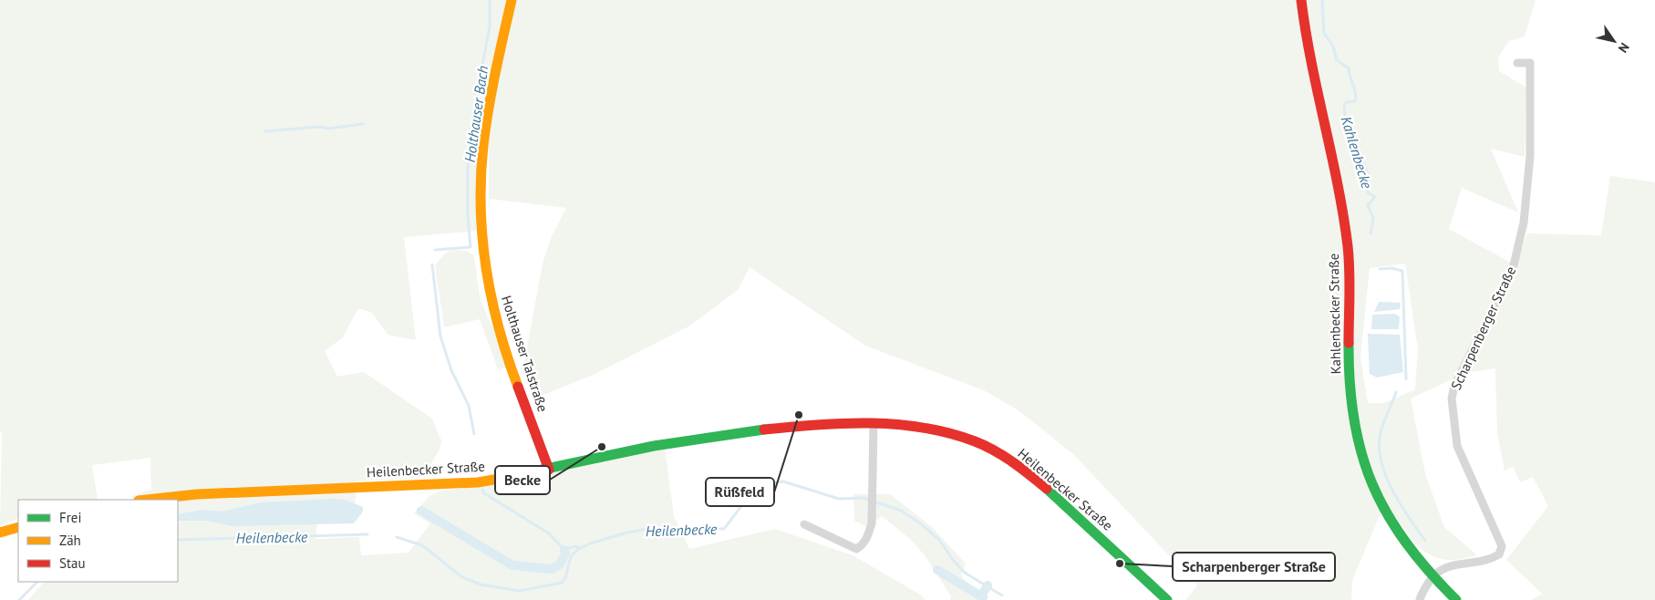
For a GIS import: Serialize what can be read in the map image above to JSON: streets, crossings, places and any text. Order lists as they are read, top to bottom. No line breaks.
{"streets":{"street":["Kahlenbecker Straße","Scharpenberger Straße","Holthauser Talstraße","Heilenbecker Straße"]},"crossings":[["Kahlenbecker Straße","Scharpenberger Straße"],["Holthauser Talstraße","Heilenbecker Straße"]],"water":["Holthauser Bach","Kahlenbecke","Heilenbecke"],"places":["Rüßfeld","Becke","Scharpenberger Straße"],"legend":["Frei","Zäh","Stau"],"north":"bottom right"}
